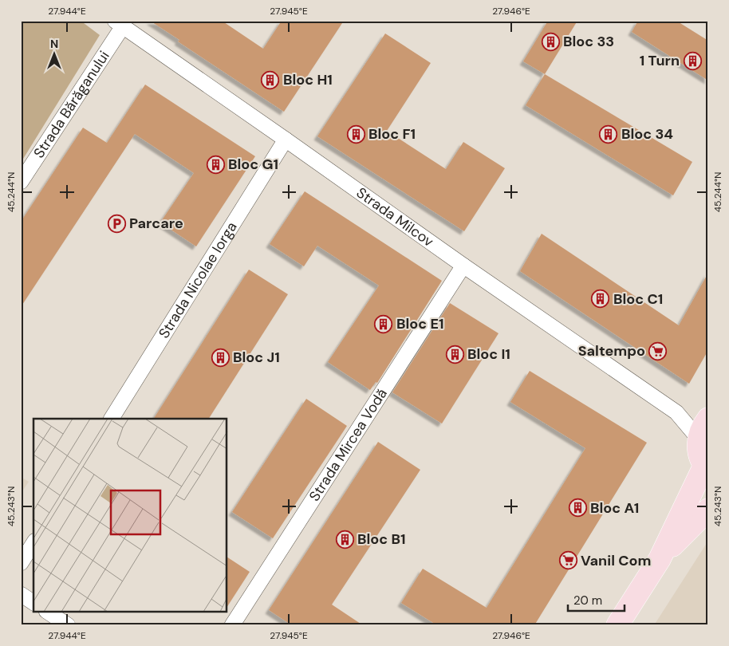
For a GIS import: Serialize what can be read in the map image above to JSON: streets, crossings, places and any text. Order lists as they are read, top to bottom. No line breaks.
{"streets":{"street":["Strada Bărăganului","Strada Milcov","Strada Nicolae Iorga","Strada Mircea Vodă"]},"crossings":[["Strada Bărăganului","Strada Milcov"],["Strada Milcov","Strada Nicolae Iorga"],["Strada Milcov","Strada Mircea Vodă"]],"places":{"building":["Bloc 33","1 Turn","Bloc H1","Bloc F1","Bloc 34","Bloc G1","Bloc C1","Bloc E1","Bloc I1","Bloc J1","Bloc A1","Bloc B1"],"parking":["Parcare"],"supermarket":["Saltempo","Vanil Com"]},"scale_bar":"20 m","north":"top","coordinates":["27.944°E","27.945°E","27.946°E","45.244°N","45.243°N"]}
